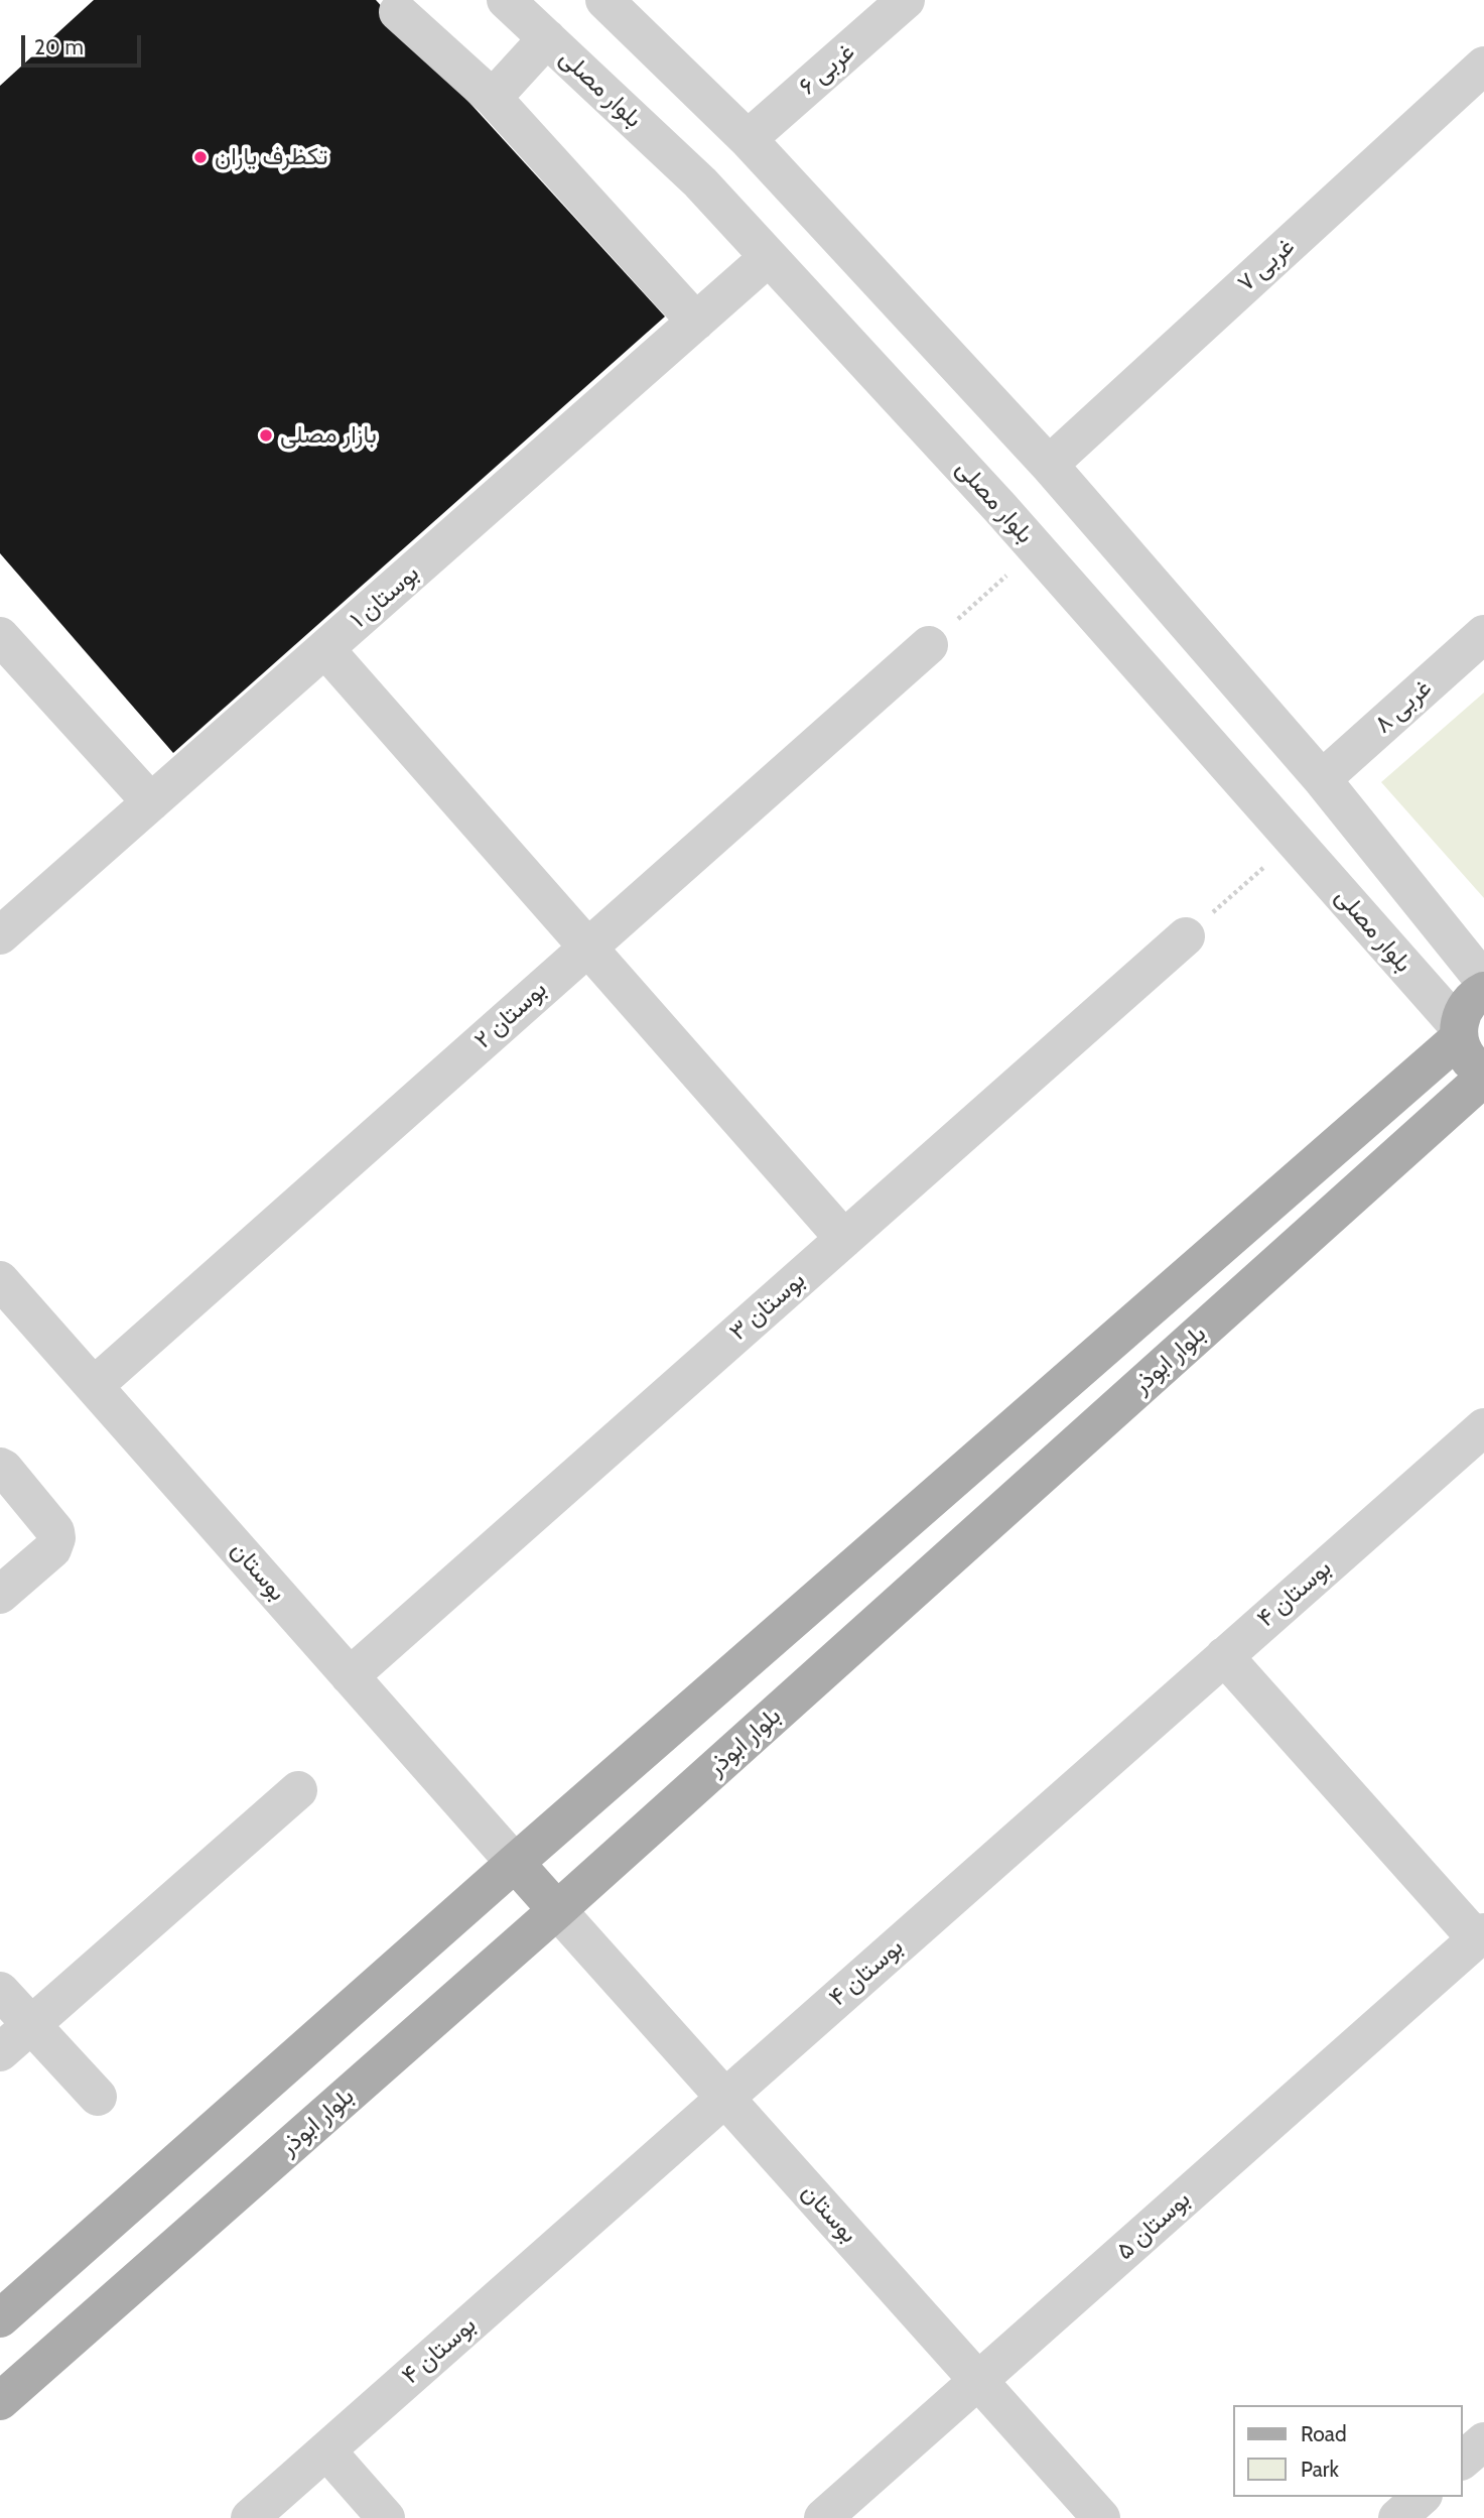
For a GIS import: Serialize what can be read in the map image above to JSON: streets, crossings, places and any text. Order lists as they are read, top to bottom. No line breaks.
{"streets":{"main road":["بلوار ابوذر"],"street":["۶ غربی","بلوار مصلی","۷ غربی","بوستان ۱","۸ غربی","بوستان ۲","بوستان ۳","بوستان","بوستان ۴","بوستان ۵"]},"crossings":[["بلوار مصلی","بوستان ۱"],["بلوار مصلی","بلوار ابوذر"],["بوستان ۲","بوستان"],["بوستان ۳","بوستان"],["بلوار ابوذر","بوستان"],["بوستان","بوستان ۴"],["بوستان","بوستان ۵"]],"places":["تکظرف یاران","بازار مصلی"],"legend":["Road","Park"],"scale_bar":"20 m"}
